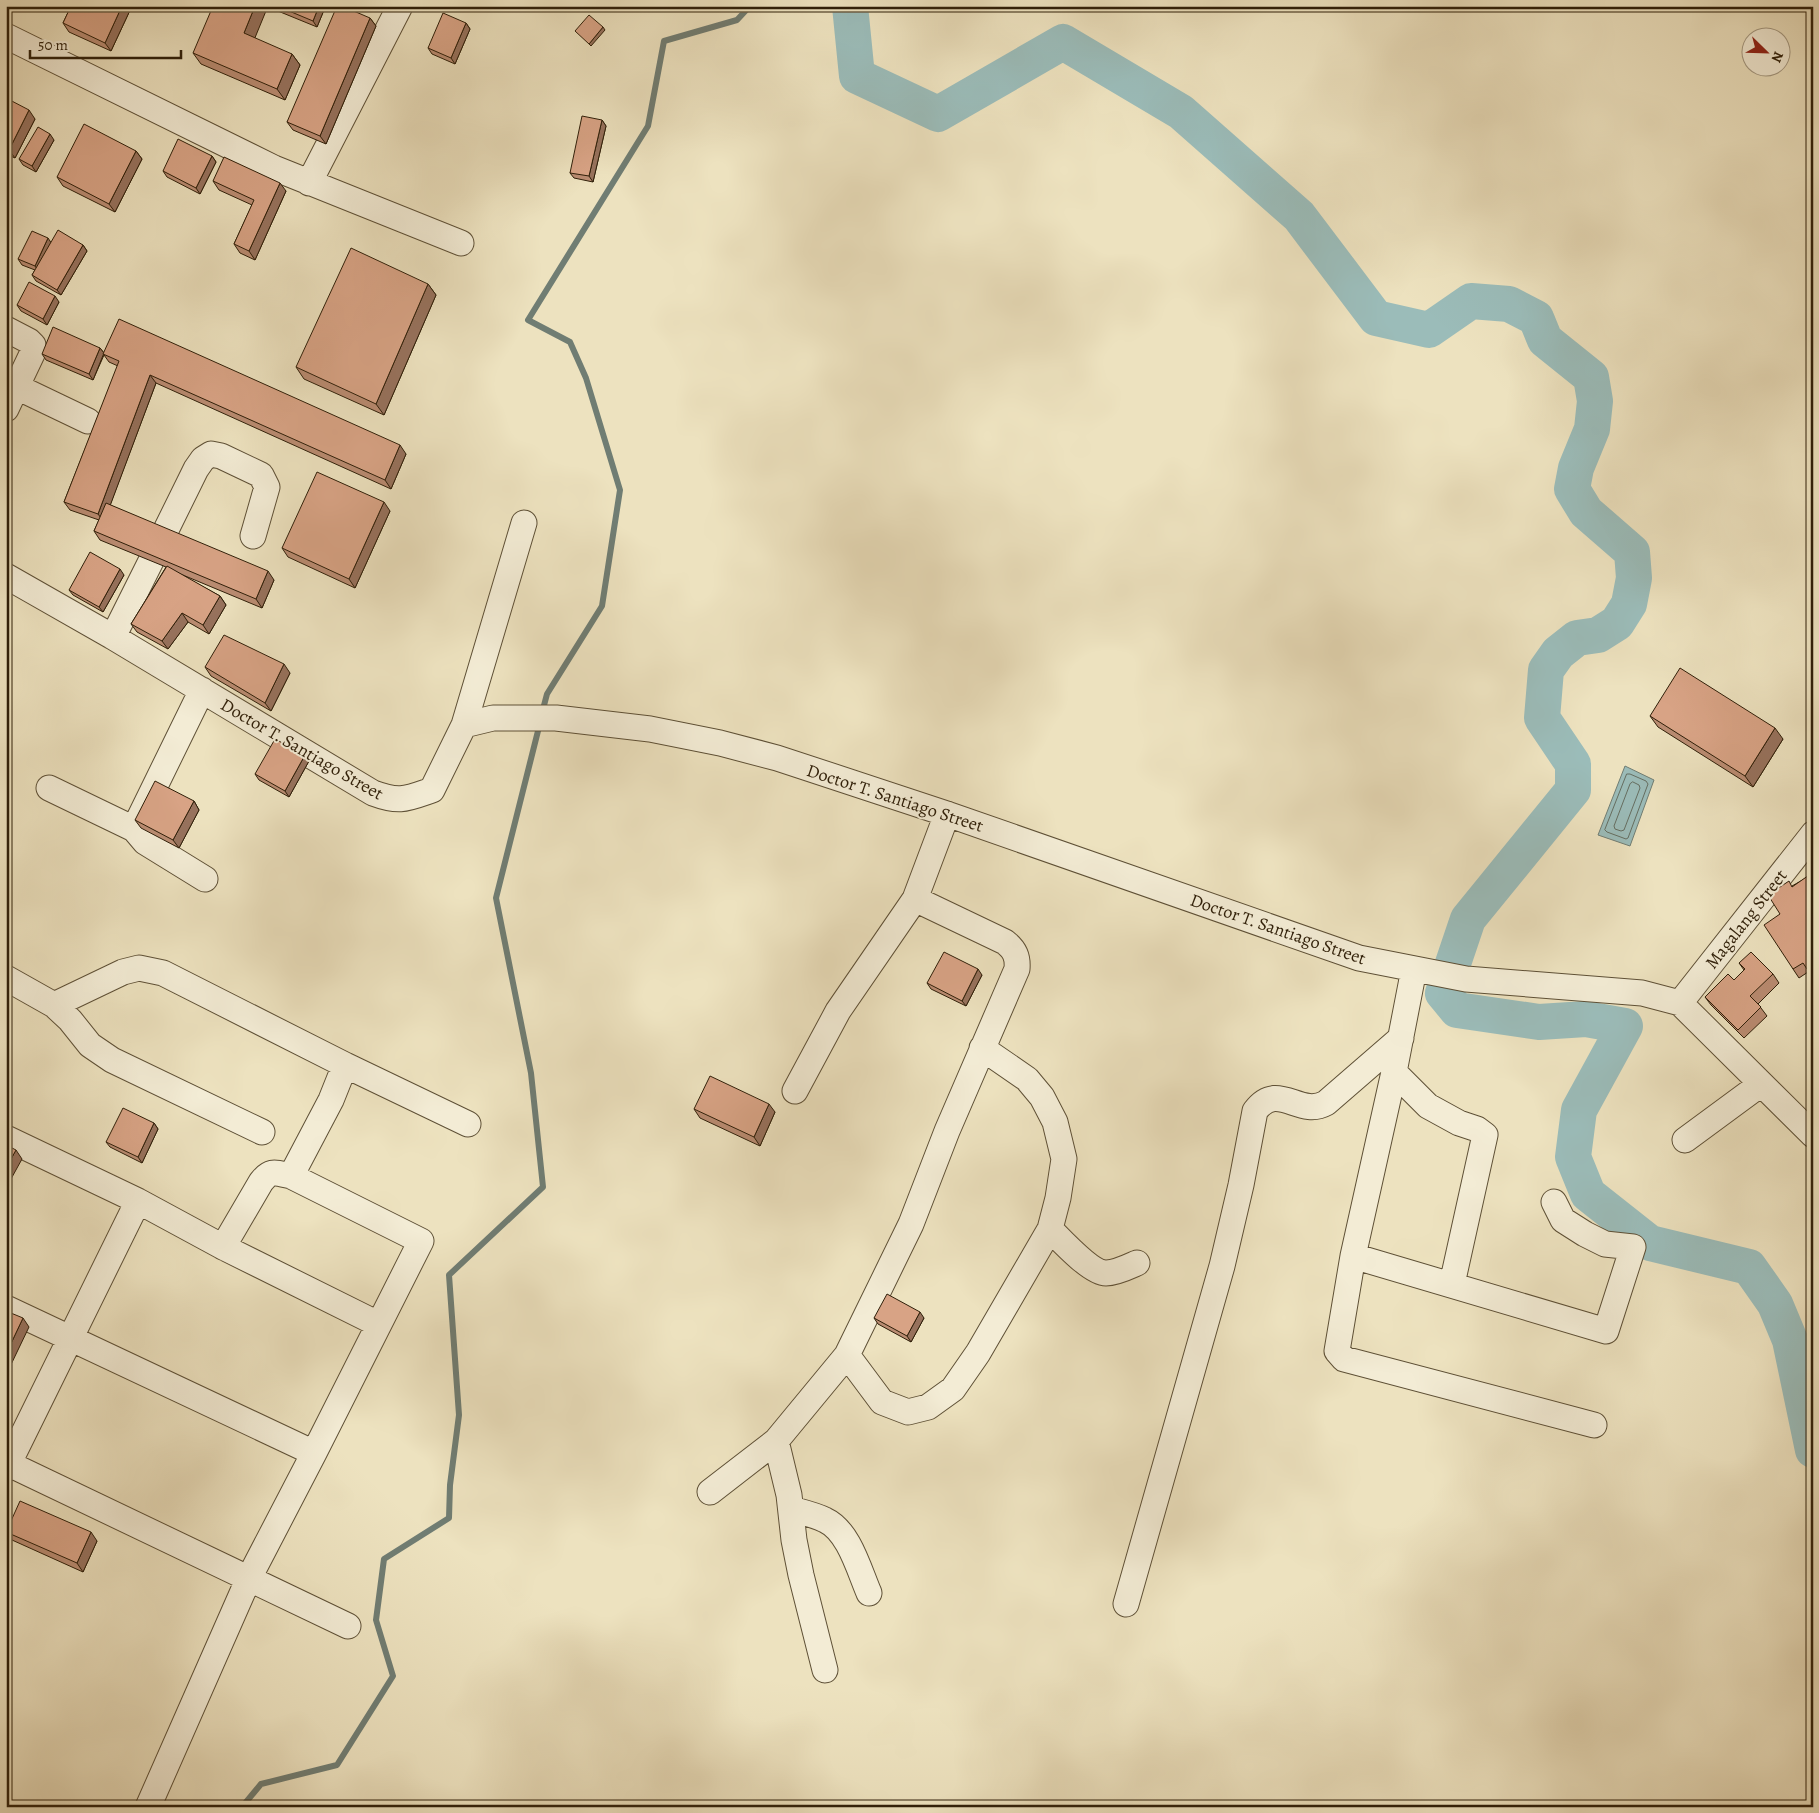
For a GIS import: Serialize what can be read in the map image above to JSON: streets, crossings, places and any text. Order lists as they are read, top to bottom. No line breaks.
{"streets":{"street":["Doctor T. Santiago Street","Magalang Street"]},"crossings":[["Doctor T. Santiago Street","Magalang Street"]],"scale_bar":"50 m","north":"bottom right"}
